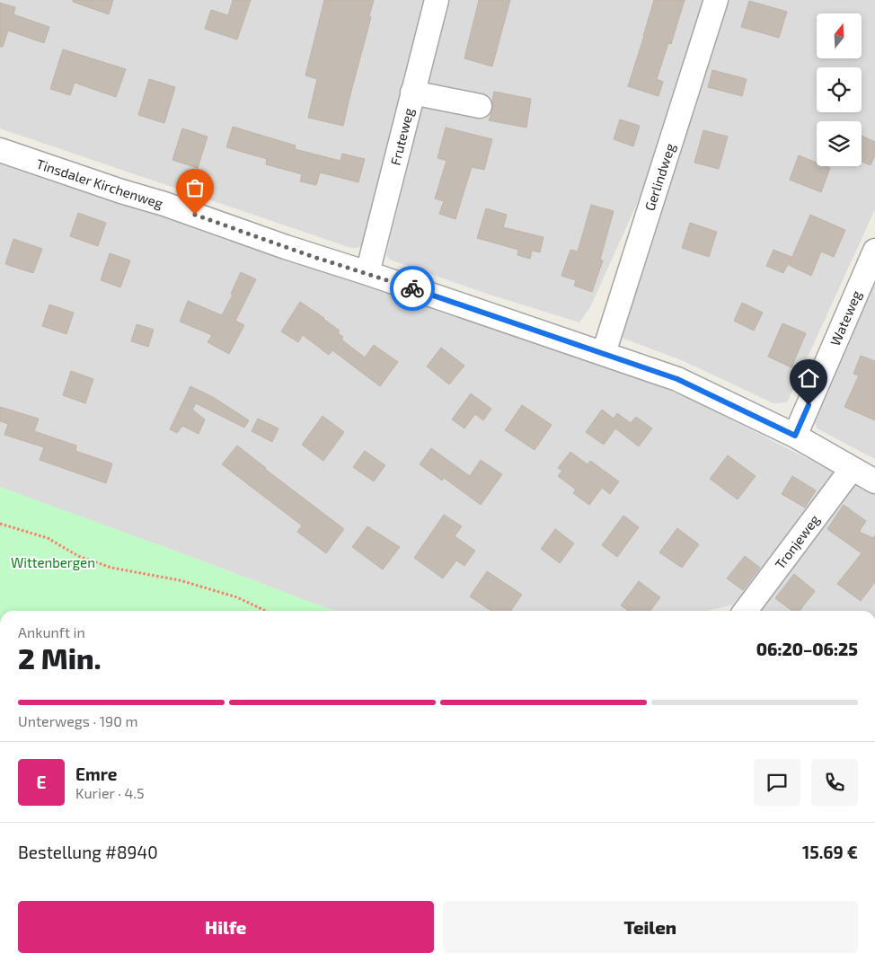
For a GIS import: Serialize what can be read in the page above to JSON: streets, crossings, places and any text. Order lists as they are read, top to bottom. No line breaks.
{"streets":{"street":["Fruteweg","Gerlindweg","Tinsdaler Kirchenweg","Wateweg","Tronjeweg"]},"crossings":[["Fruteweg","Tinsdaler Kirchenweg"],["Gerlindweg","Tinsdaler Kirchenweg"],["Tinsdaler Kirchenweg","Wateweg"],["Tinsdaler Kirchenweg","Tronjeweg"]],"parks":["Wittenbergen"],"north":"top","page":{"heading":["2 Min.","Ankunft in","06:20–06:25"],"panel":["Emre","Kurier · 4.5","Bestellung #8940","15.69 €"],"bar":"Unterwegs · 190 m","round":"E","buttons":["Hilfe","Teilen"]}}
